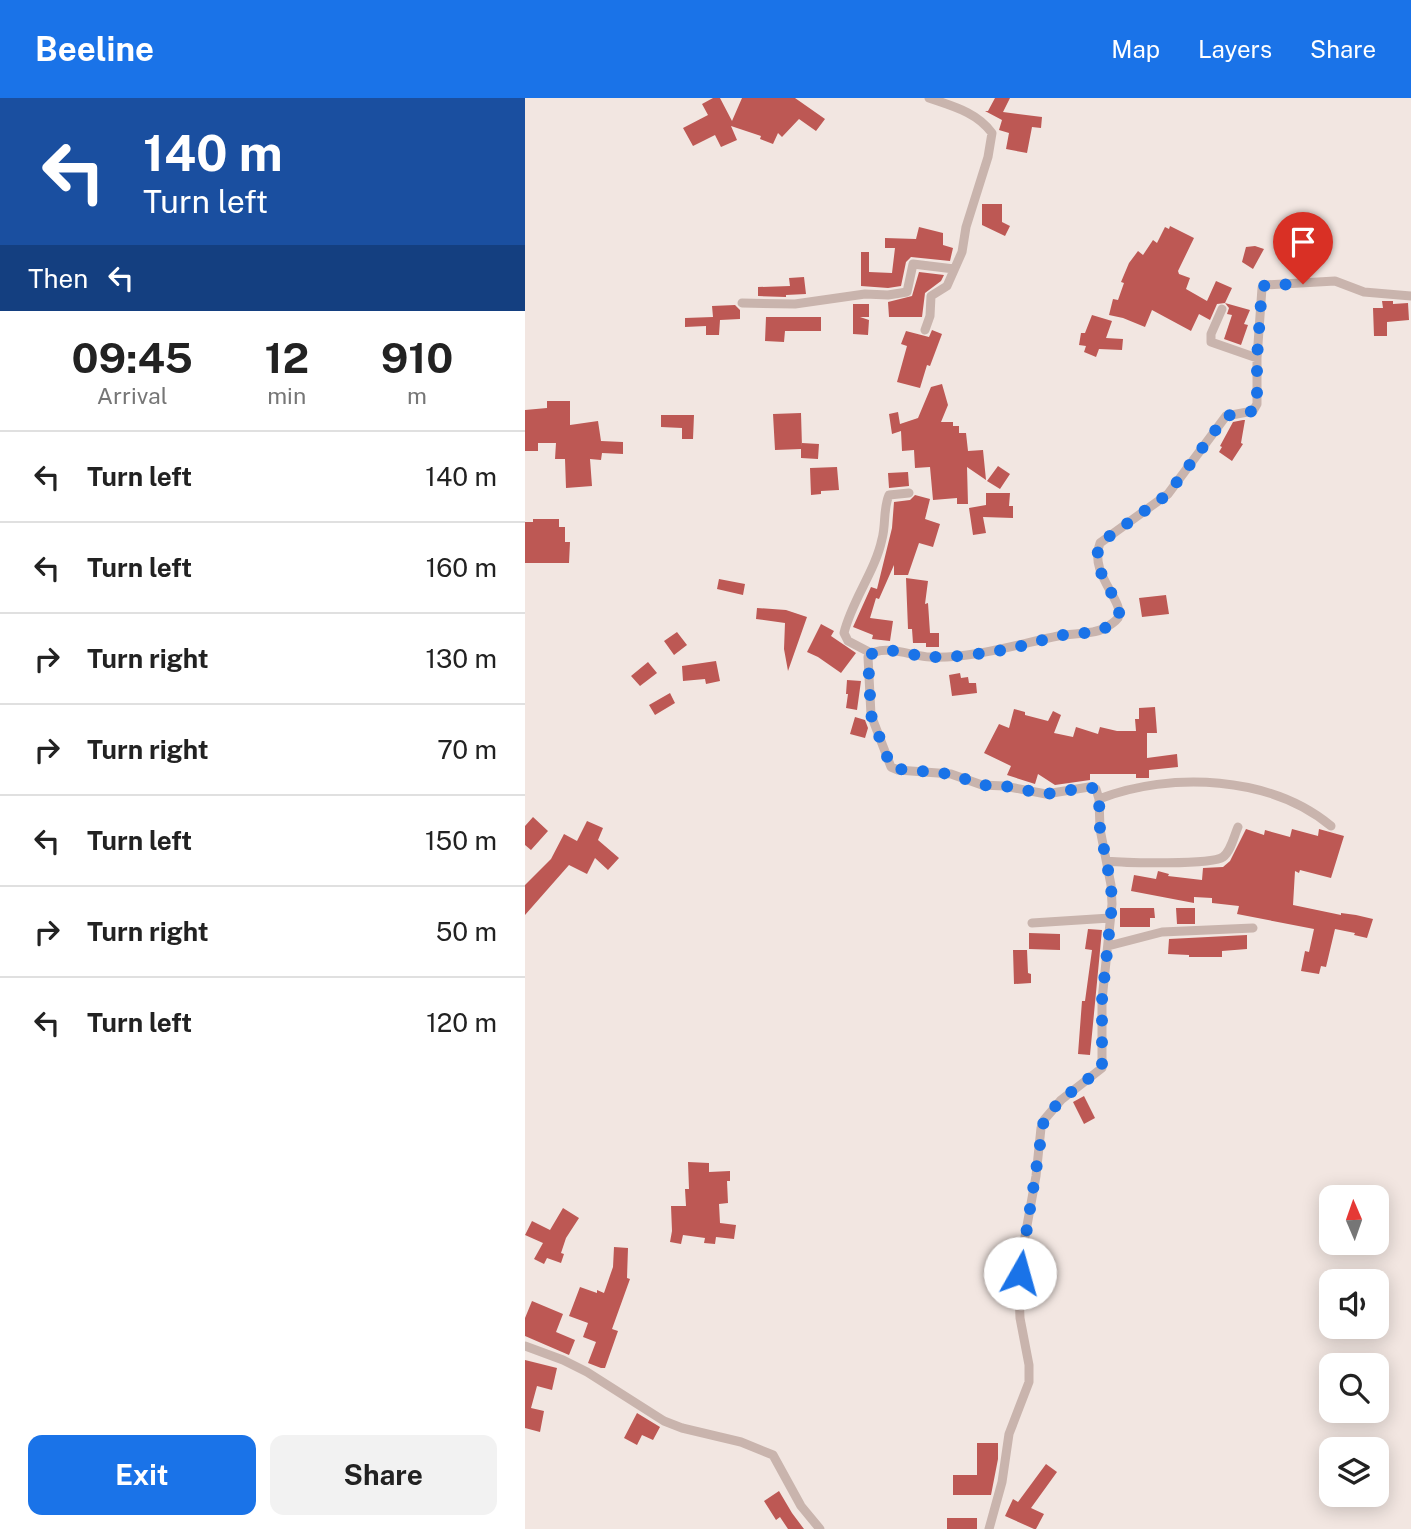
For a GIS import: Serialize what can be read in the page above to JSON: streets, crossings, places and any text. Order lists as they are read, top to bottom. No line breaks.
{"north":"top","page":{"header":"Beeline","nav":["Map","Layers","Share"],"turn":["140 m","Turn left"],"then":"Then","eta":["09:45","Arrival","12","min","910","m"],"list":[{"name":"Turn left","value":"140 m"},{"name":"Turn left","value":"160 m"},{"name":"Turn right","value":"130 m"},{"name":"Turn right","value":"70 m"},{"name":"Turn left","value":"150 m"},{"name":"Turn right","value":"50 m"},{"name":"Turn left","value":"120 m"}],"buttons":["Exit","Share"]}}
